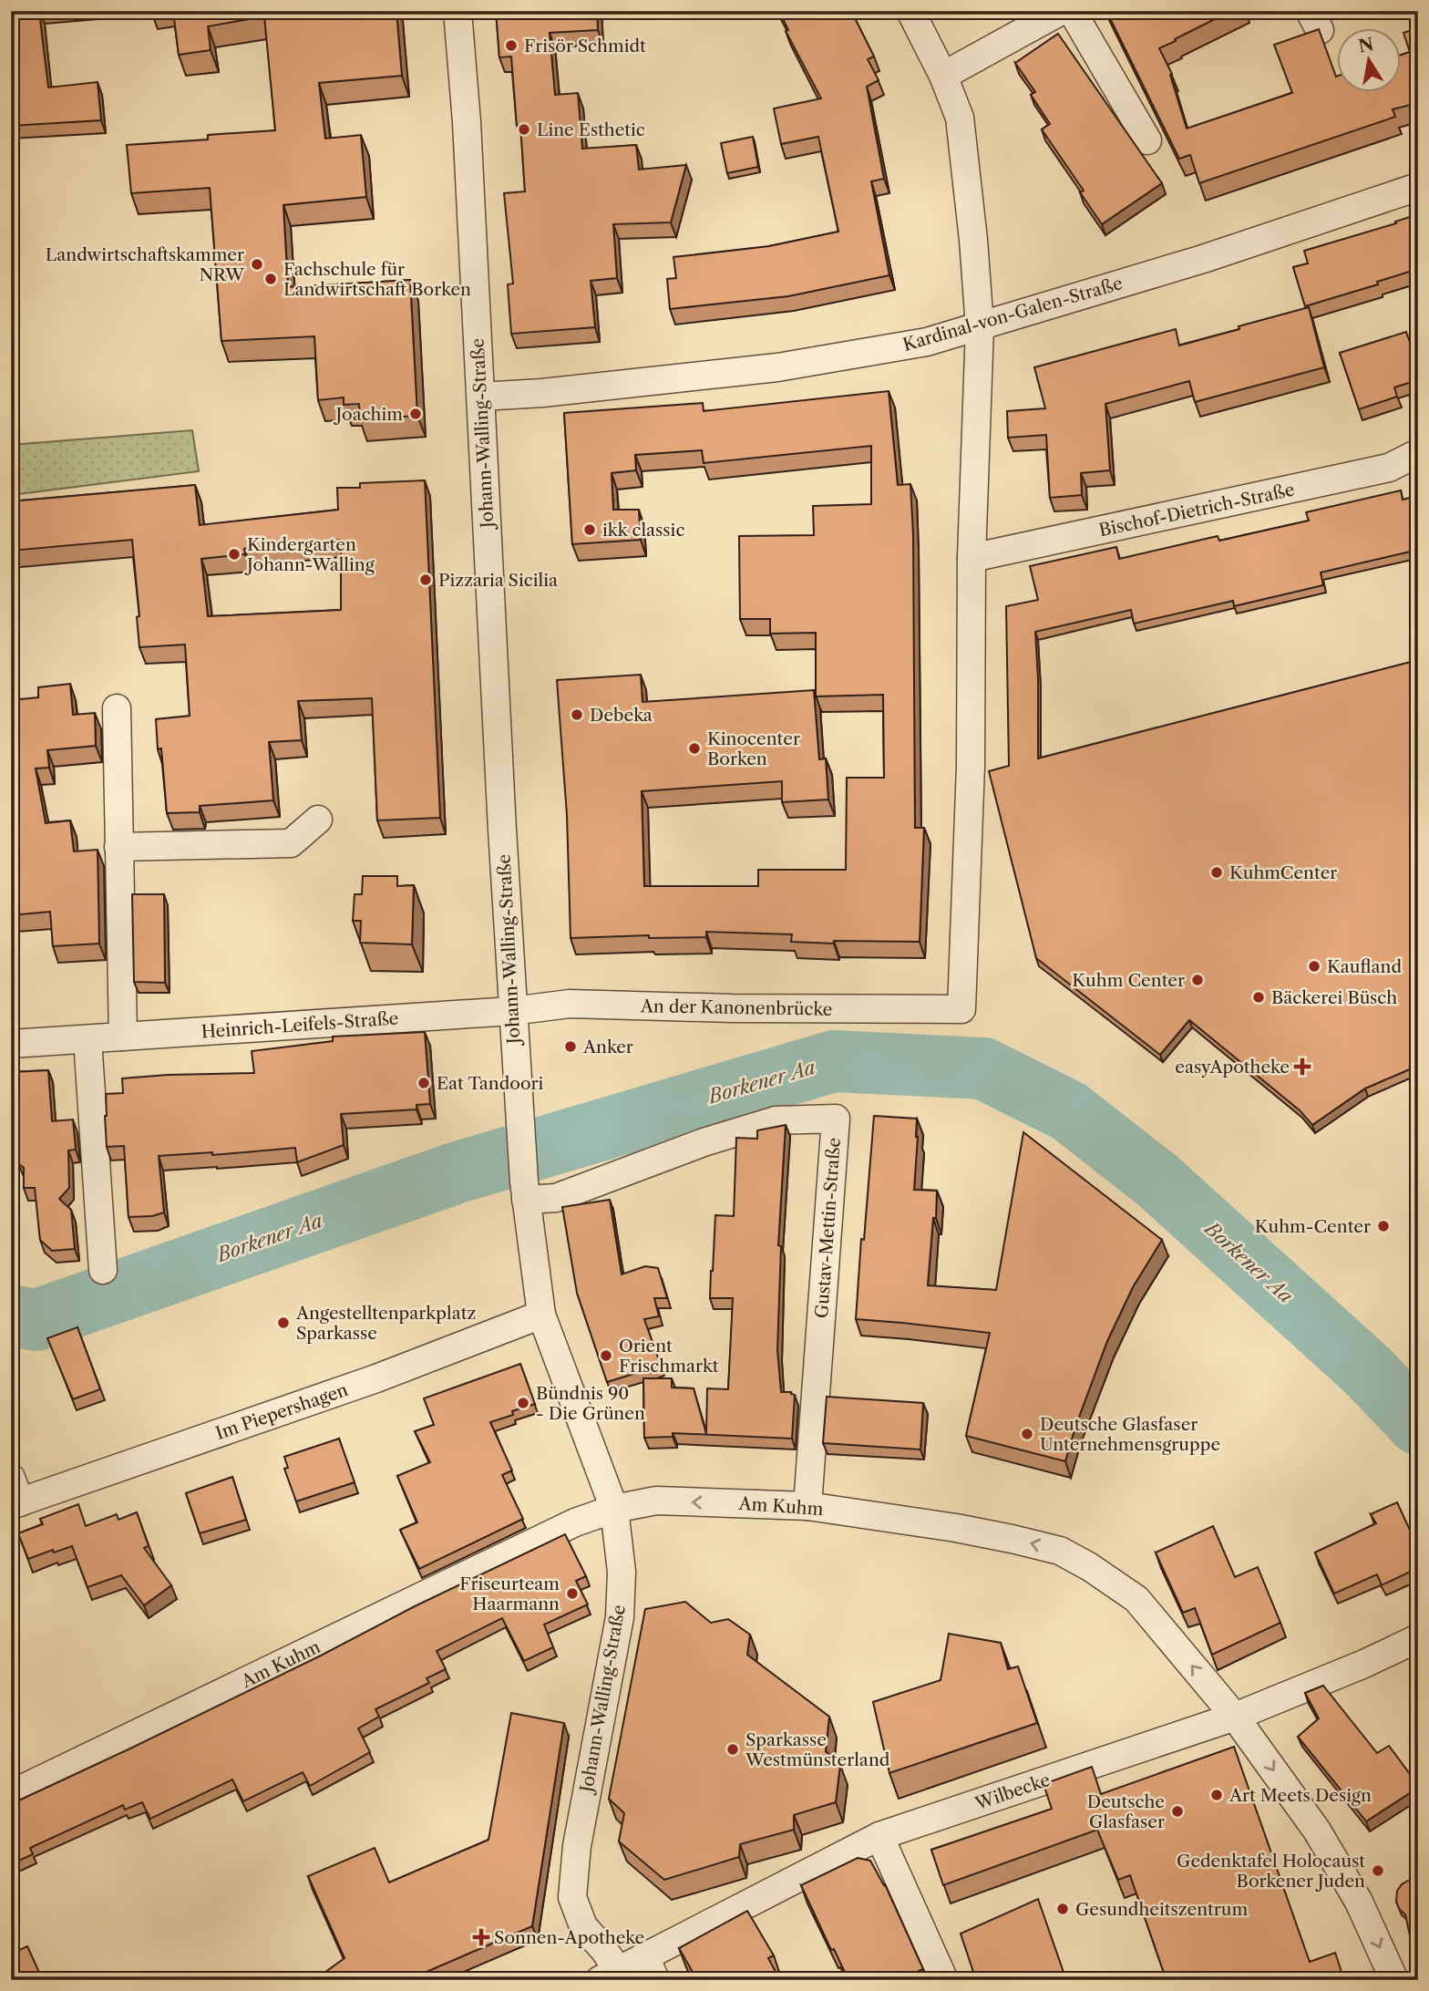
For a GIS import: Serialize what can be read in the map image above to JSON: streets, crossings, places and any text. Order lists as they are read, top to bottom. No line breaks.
{"streets":{"street":["Kardinal-von-Galen-Straße","Johann-Walling-Straße","Bischof-Dietrich-Straße","An der Kanonenbrücke","Heinrich-Leifels-Straße","Gustav-Mettin-Straße","Im Piepershagen","Am Kuhm","Wilbecke"]},"crossings":[["Kardinal-von-Galen-Straße","Johann-Walling-Straße"],["Johann-Walling-Straße","An der Kanonenbrücke"],["Johann-Walling-Straße","Heinrich-Leifels-Straße"],["Johann-Walling-Straße","Gustav-Mettin-Straße"],["Johann-Walling-Straße","Im Piepershagen"],["Johann-Walling-Straße","Am Kuhm"],["Johann-Walling-Straße","Wilbecke"],["Bischof-Dietrich-Straße","An der Kanonenbrücke"],["An der Kanonenbrücke","Heinrich-Leifels-Straße"],["Gustav-Mettin-Straße","Am Kuhm"],["Am Kuhm","Wilbecke"]],"water":["Borkener Aa"],"places":{"other":["Frisör Schmidt","Line Esthetic","Landwirtschaftskammer NRW","Fachschule für Landwirtschaft Borken","Joachim","ikk classic","Kindergarten Johann-Walling","Pizzaria Sicilia","Debeka","Kinocenter Borken","KuhmCenter","Kaufland","Kuhm Center","Bäckerei Büsch","Anker","Eat Tandoori","Kuhm-Center","Angestelltenparkplatz Sparkasse","Orient Frischmarkt","Bündnis 90 - Die Grünen","Deutsche Glasfaser Unternehmensgruppe","Friseurteam Haarmann","Sparkasse Westmünsterland","Art Meets Design","Deutsche Glasfaser","Gedenktafel Holocaust Borkener Juden","Gesundheitszentrum"],"health":["easyApotheke","Sonnen-Apotheke"]},"north":"top"}
